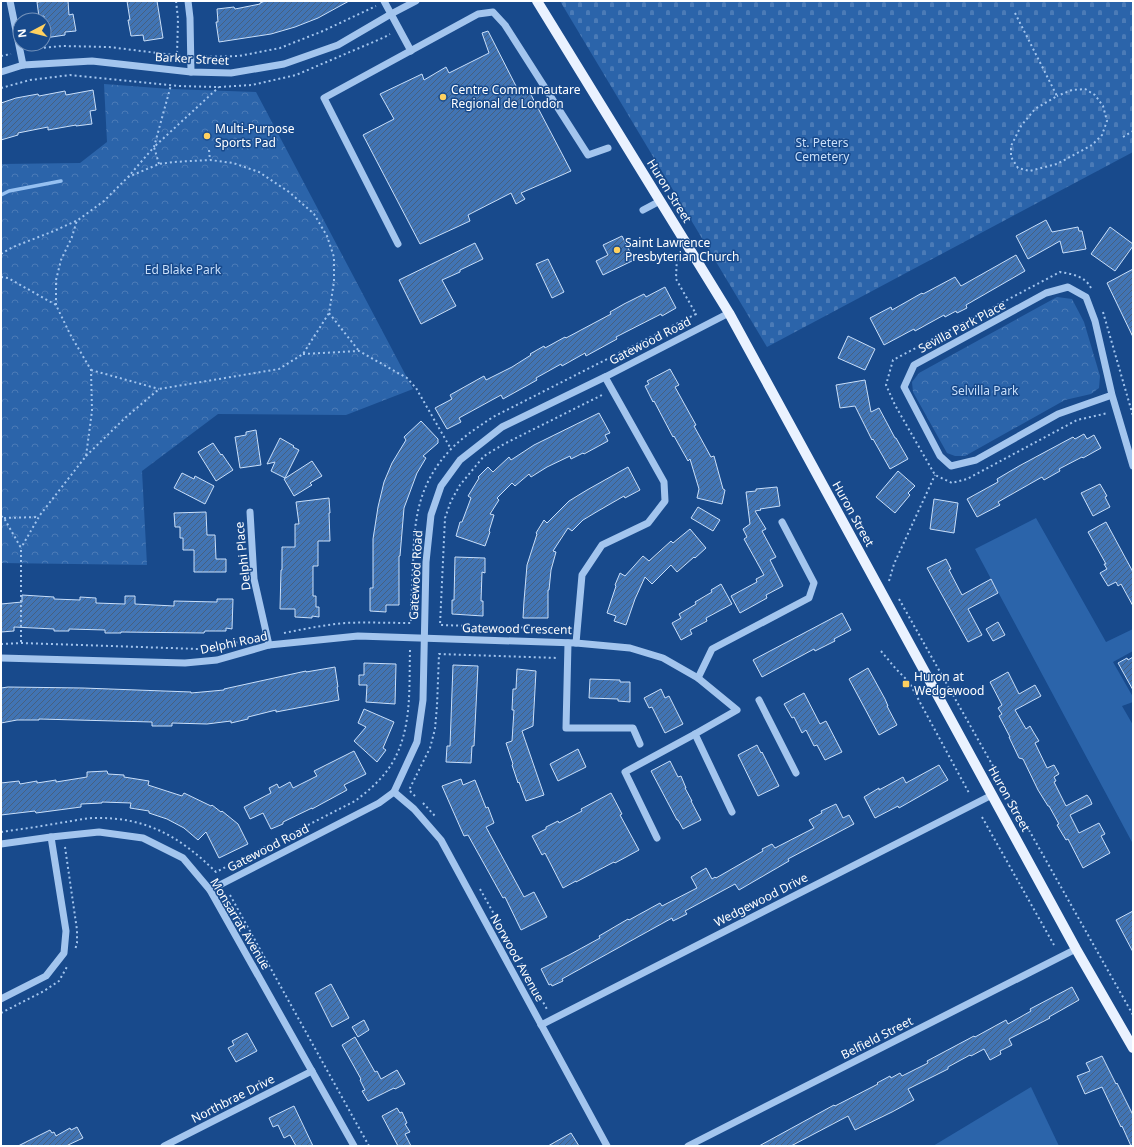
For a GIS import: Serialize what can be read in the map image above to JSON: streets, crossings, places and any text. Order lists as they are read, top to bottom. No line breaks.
{"streets":{"main road":["Huron Street"],"street":["Barker Street","Sevilla Park Place","Gatewood Road","Delphi Place","Gatewood Crescent","Delphi Road","Wedgewood Drive","Monsarrat Avenue","Norwood Avenue","Belfield Street","Northbrae Drive"]},"crossings":[["Huron Street","Gatewood Road"],["Huron Street","Wedgewood Drive"],["Huron Street","Belfield Street"],["Gatewood Road","Gatewood Crescent"],["Gatewood Road","Delphi Road"],["Gatewood Road","Monsarrat Avenue"],["Gatewood Road","Norwood Avenue"],["Delphi Place","Delphi Road"],["Gatewood Crescent","Delphi Road"],["Wedgewood Drive","Norwood Avenue"],["Monsarrat Avenue","Northbrae Drive"]],"parks":["St. Peters Cemetery","Ed Blake Park","Selvilla Park"],"places":{"other":["Centre Communautare Regional de London","Multi-Purpose Sports Pad","Saint Lawrence Presbyterian Church"],"transit":["Huron at Wedgewood"]},"north":"left"}
